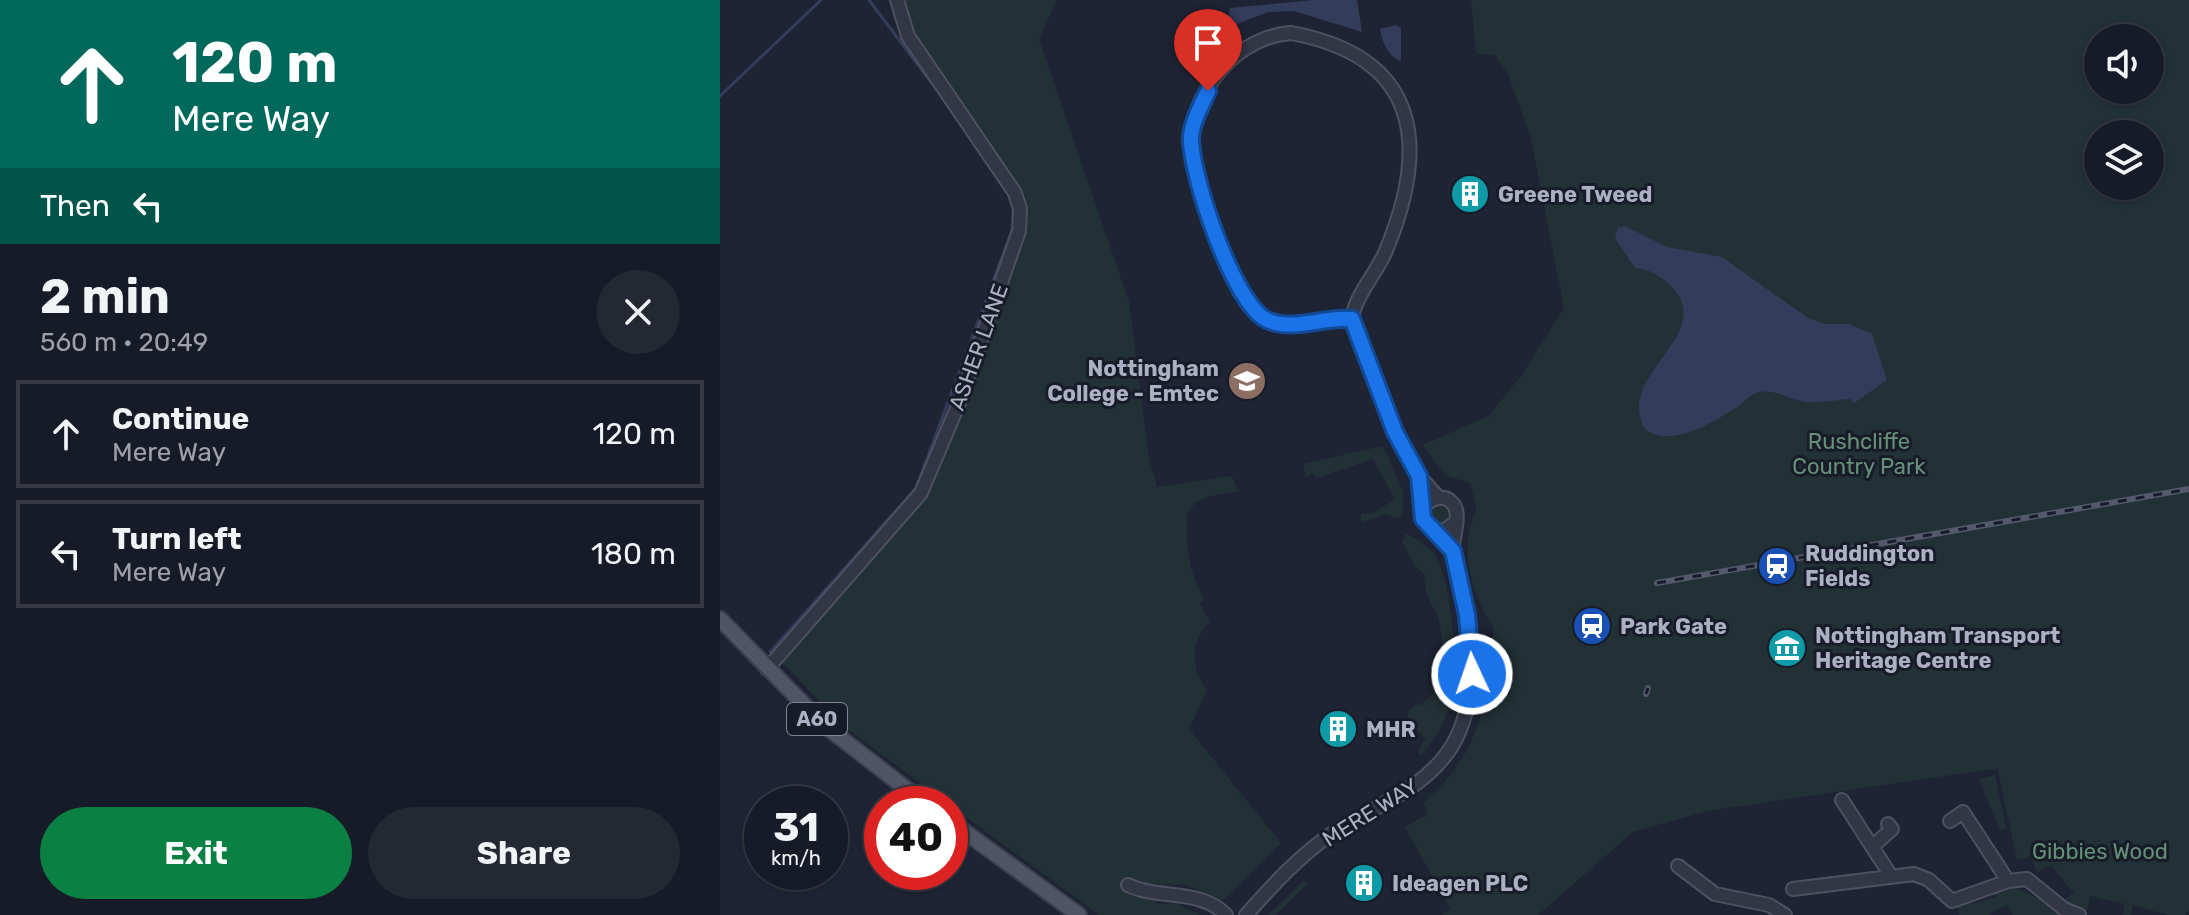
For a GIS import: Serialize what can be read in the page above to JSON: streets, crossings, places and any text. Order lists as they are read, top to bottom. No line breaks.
{"streets":{"main road":["A60"],"street":["ASHER LANE","MERE WAY"]},"crossings":[["ASHER LANE","A60"]],"parks":["Rushcliffe Country Park","Gibbies Wood"],"places":{"building":["Greene Tweed","MHR","Ideagen PLC"],"school or university":["Nottingham College - Emtec"],"station":["Ruddington Fields","Park Gate"],"museum":["Nottingham Transport Heritage Centre"]},"page":{"turn":["120 m","Mere Way"],"then":"Then","heading":["2 min","560 m · 20:49"],"list":[{"name":"Continue","note":"Mere Way","value":"120 m"},{"name":"Turn left","note":"Mere Way","value":"180 m"}],"speed":"31 km/h","limit":"40","buttons":["Exit","Share"]}}
